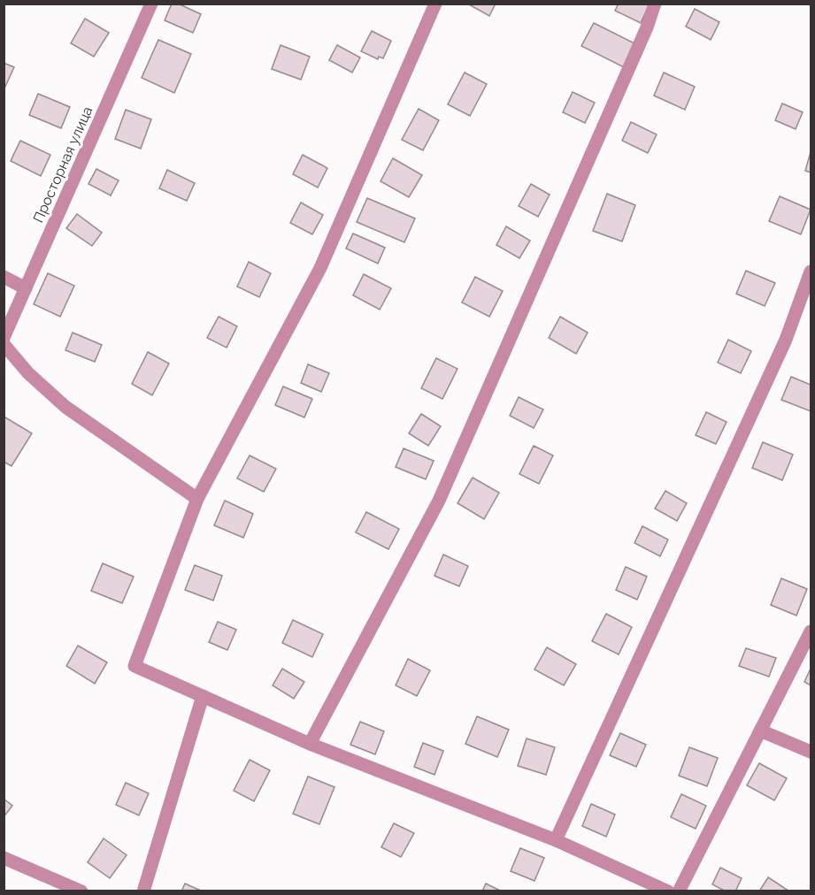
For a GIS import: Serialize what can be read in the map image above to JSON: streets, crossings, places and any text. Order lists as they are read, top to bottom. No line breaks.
{"streets":{"street":["Просторная улица"]}}
